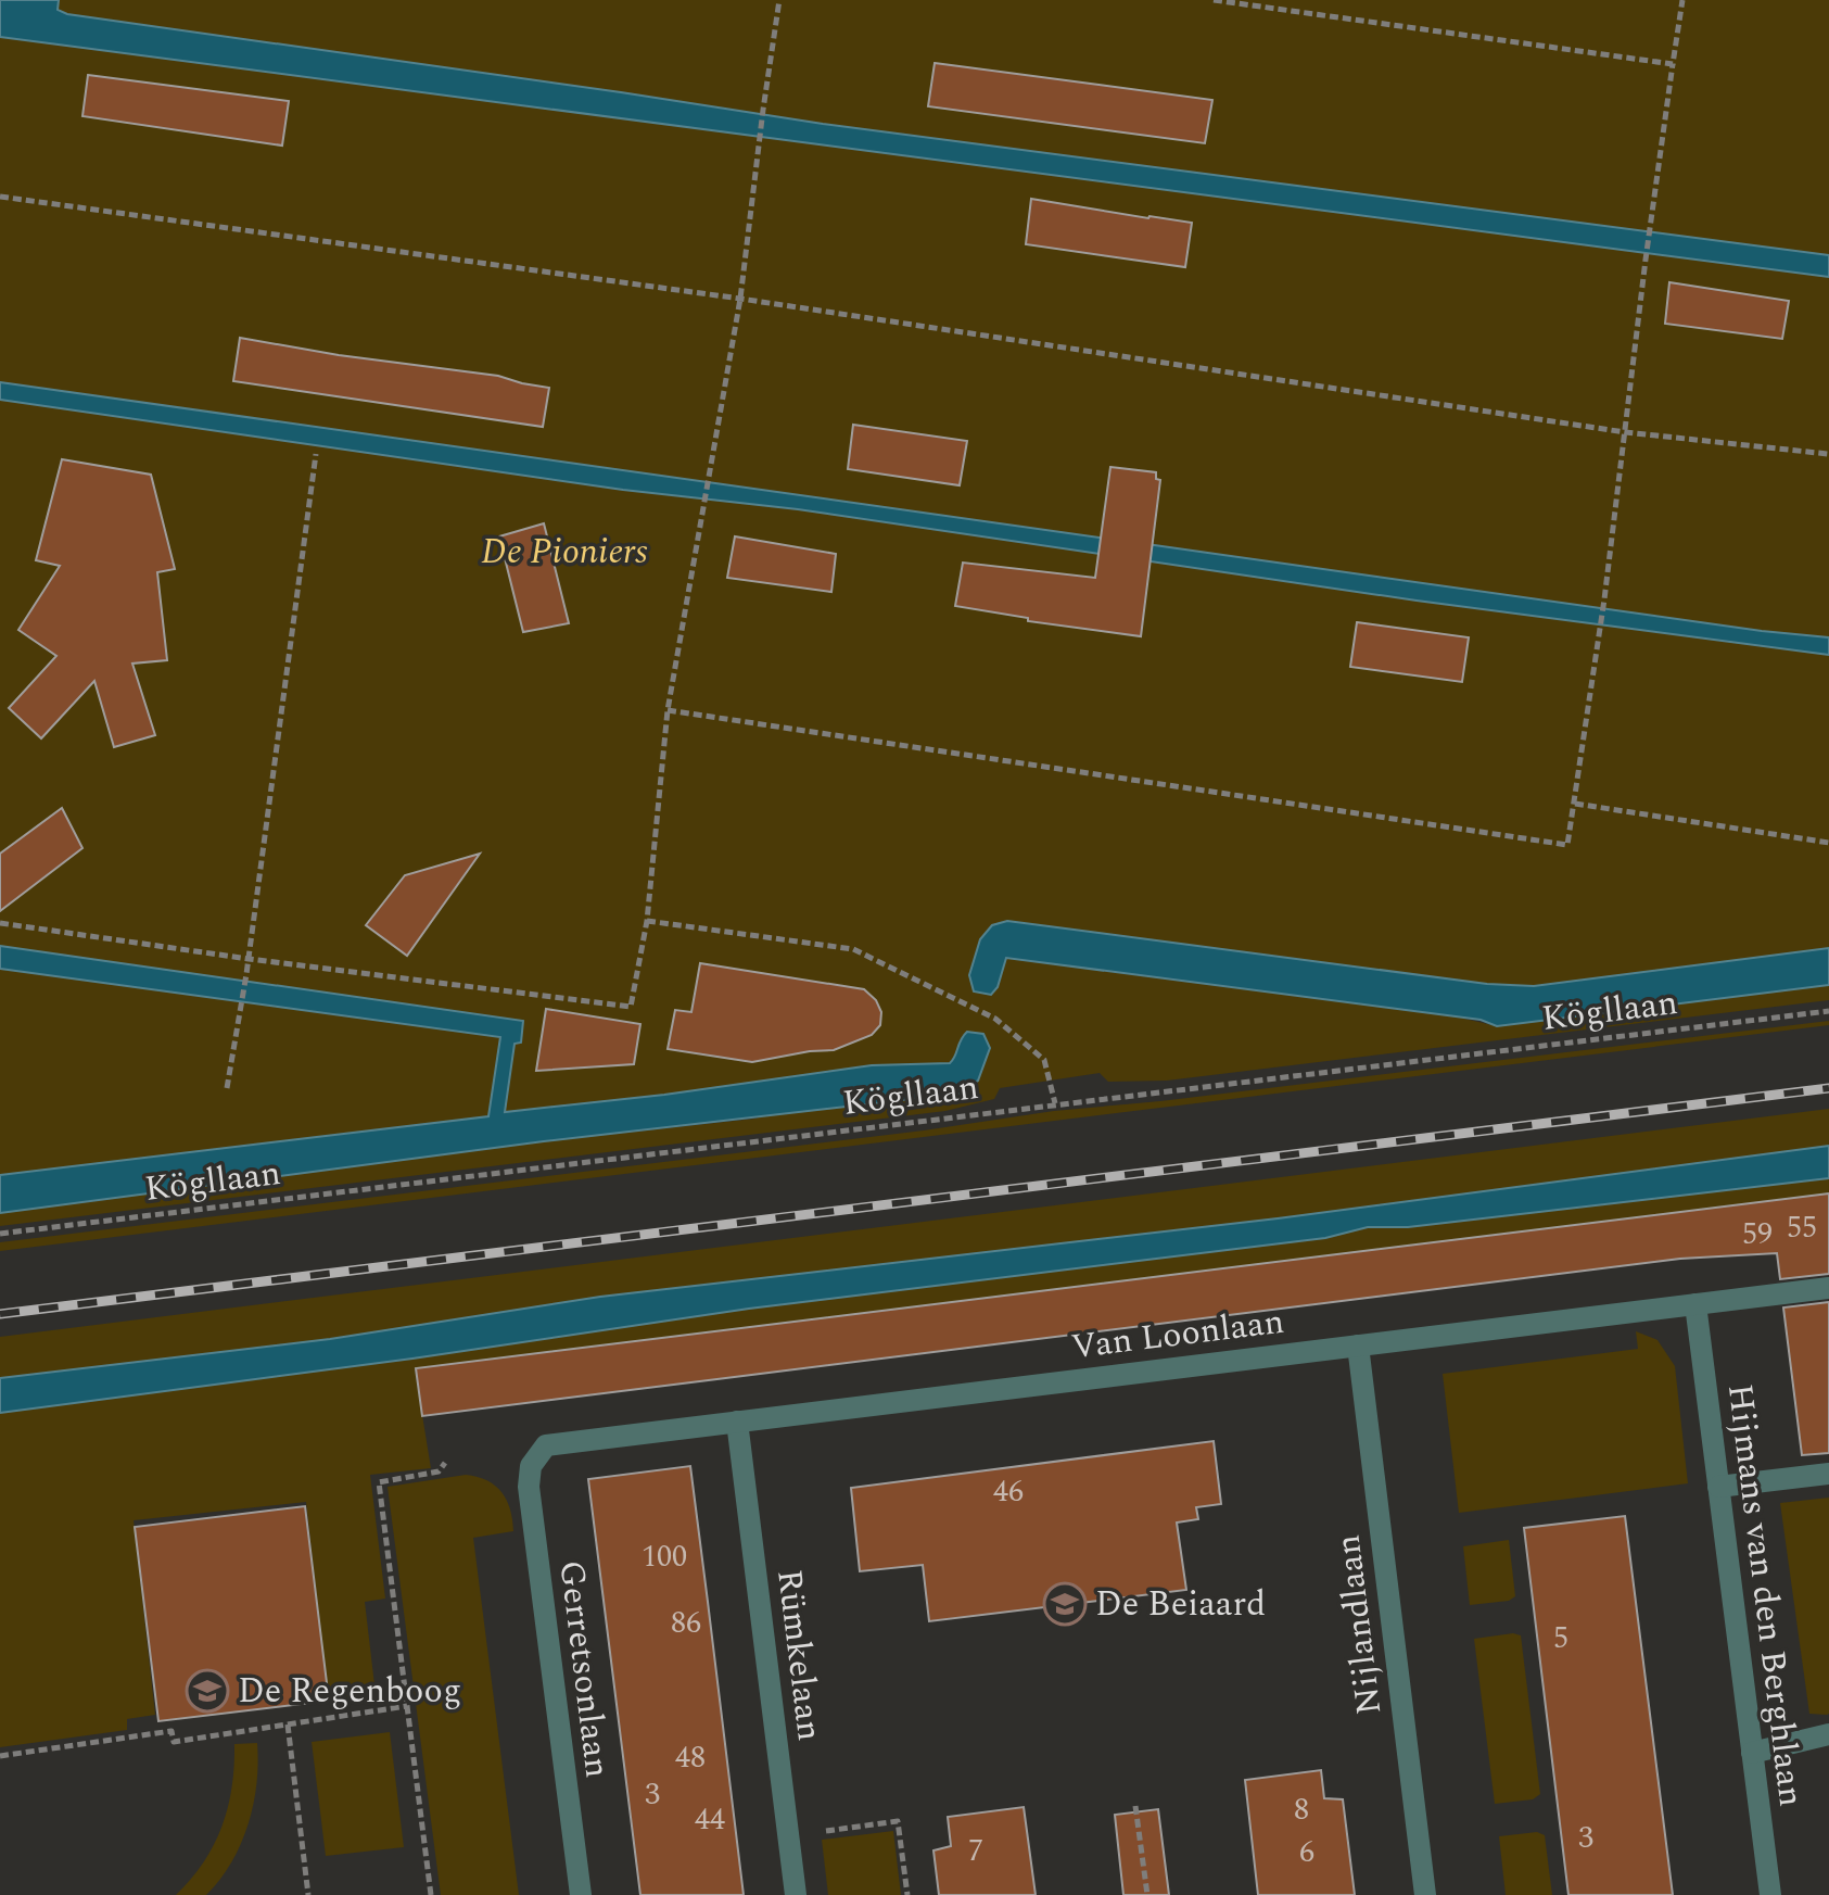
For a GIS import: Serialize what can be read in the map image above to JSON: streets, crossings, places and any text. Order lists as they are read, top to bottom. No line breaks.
{"streets":{"street":["Van Loonlaan","Hijmans van den Berghlaan","Nijlandlaan","Rümkelaan","Gerretsonlaan"],"path":["Kögllaan"]},"crossings":[["Van Loonlaan","Hijmans van den Berghlaan"],["Van Loonlaan","Nijlandlaan"],["Van Loonlaan","Rümkelaan"],["Van Loonlaan","Gerretsonlaan"]],"parks":["De Pioniers"],"places":{"school or university":["De Beiaard","De Regenboog"]},"house_numbers":["55","59","46","100","86","5","48","3","8","44","3","7","6"]}
